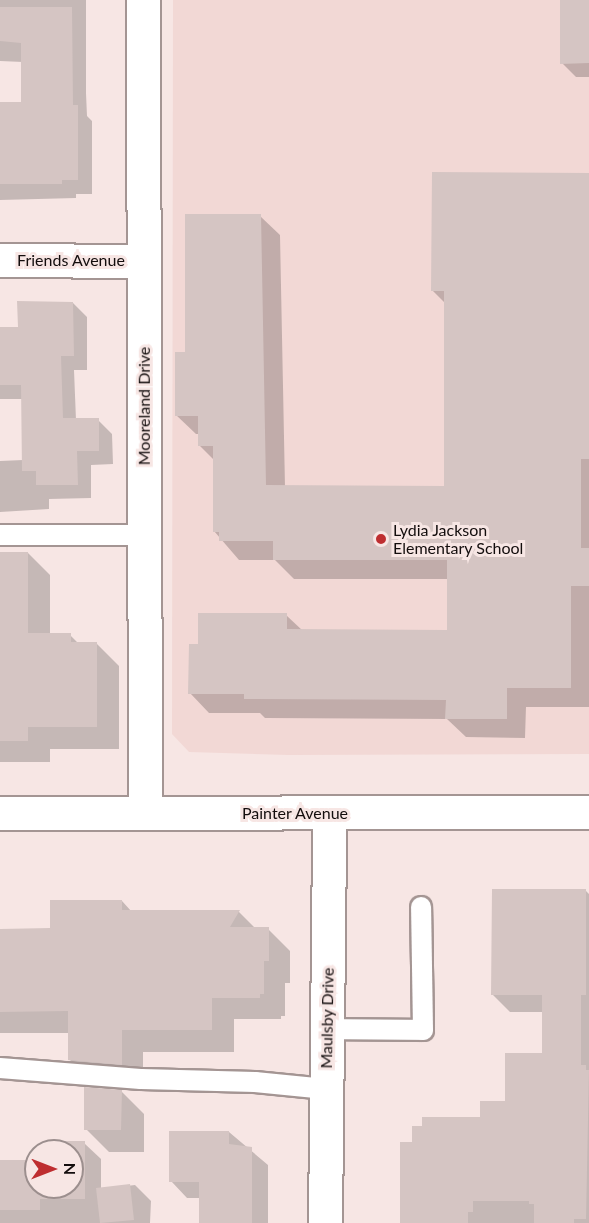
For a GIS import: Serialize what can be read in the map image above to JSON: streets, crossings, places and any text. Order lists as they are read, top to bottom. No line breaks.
{"streets":{"street":["Friends Avenue","Mooreland Drive","Painter Avenue","Maulsby Drive"]},"crossings":[["Friends Avenue","Mooreland Drive"],["Mooreland Drive","Painter Avenue"],["Painter Avenue","Maulsby Drive"]],"places":["Lydia Jackson Elementary School"],"north":"right"}
